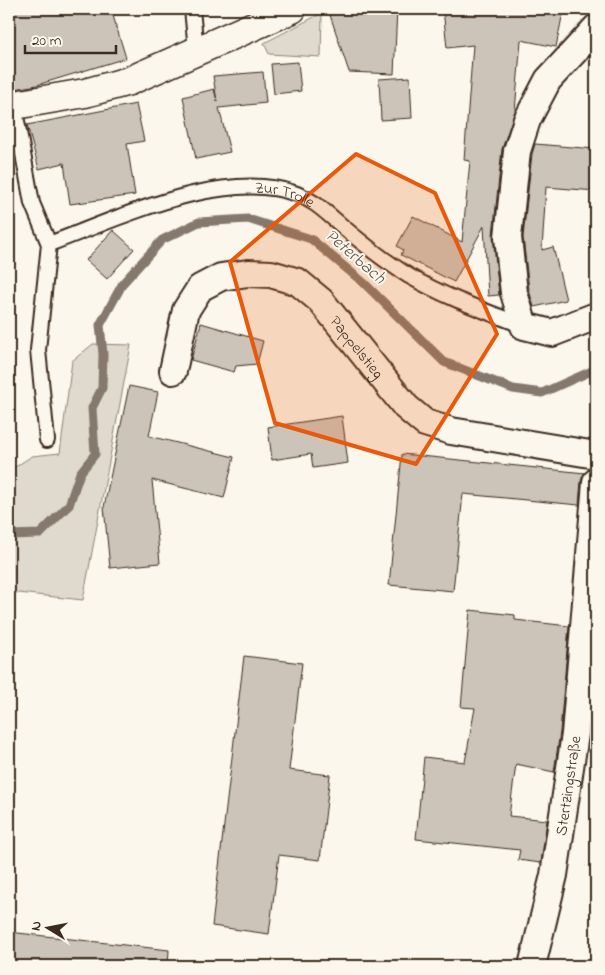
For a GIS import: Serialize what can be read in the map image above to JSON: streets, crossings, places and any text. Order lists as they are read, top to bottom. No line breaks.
{"streets":{"street":["Zur Trolle","Pappelstieg","Stertzingstraße"]},"water":["Peterbach"],"scale_bar":"20 m","north":"left"}
